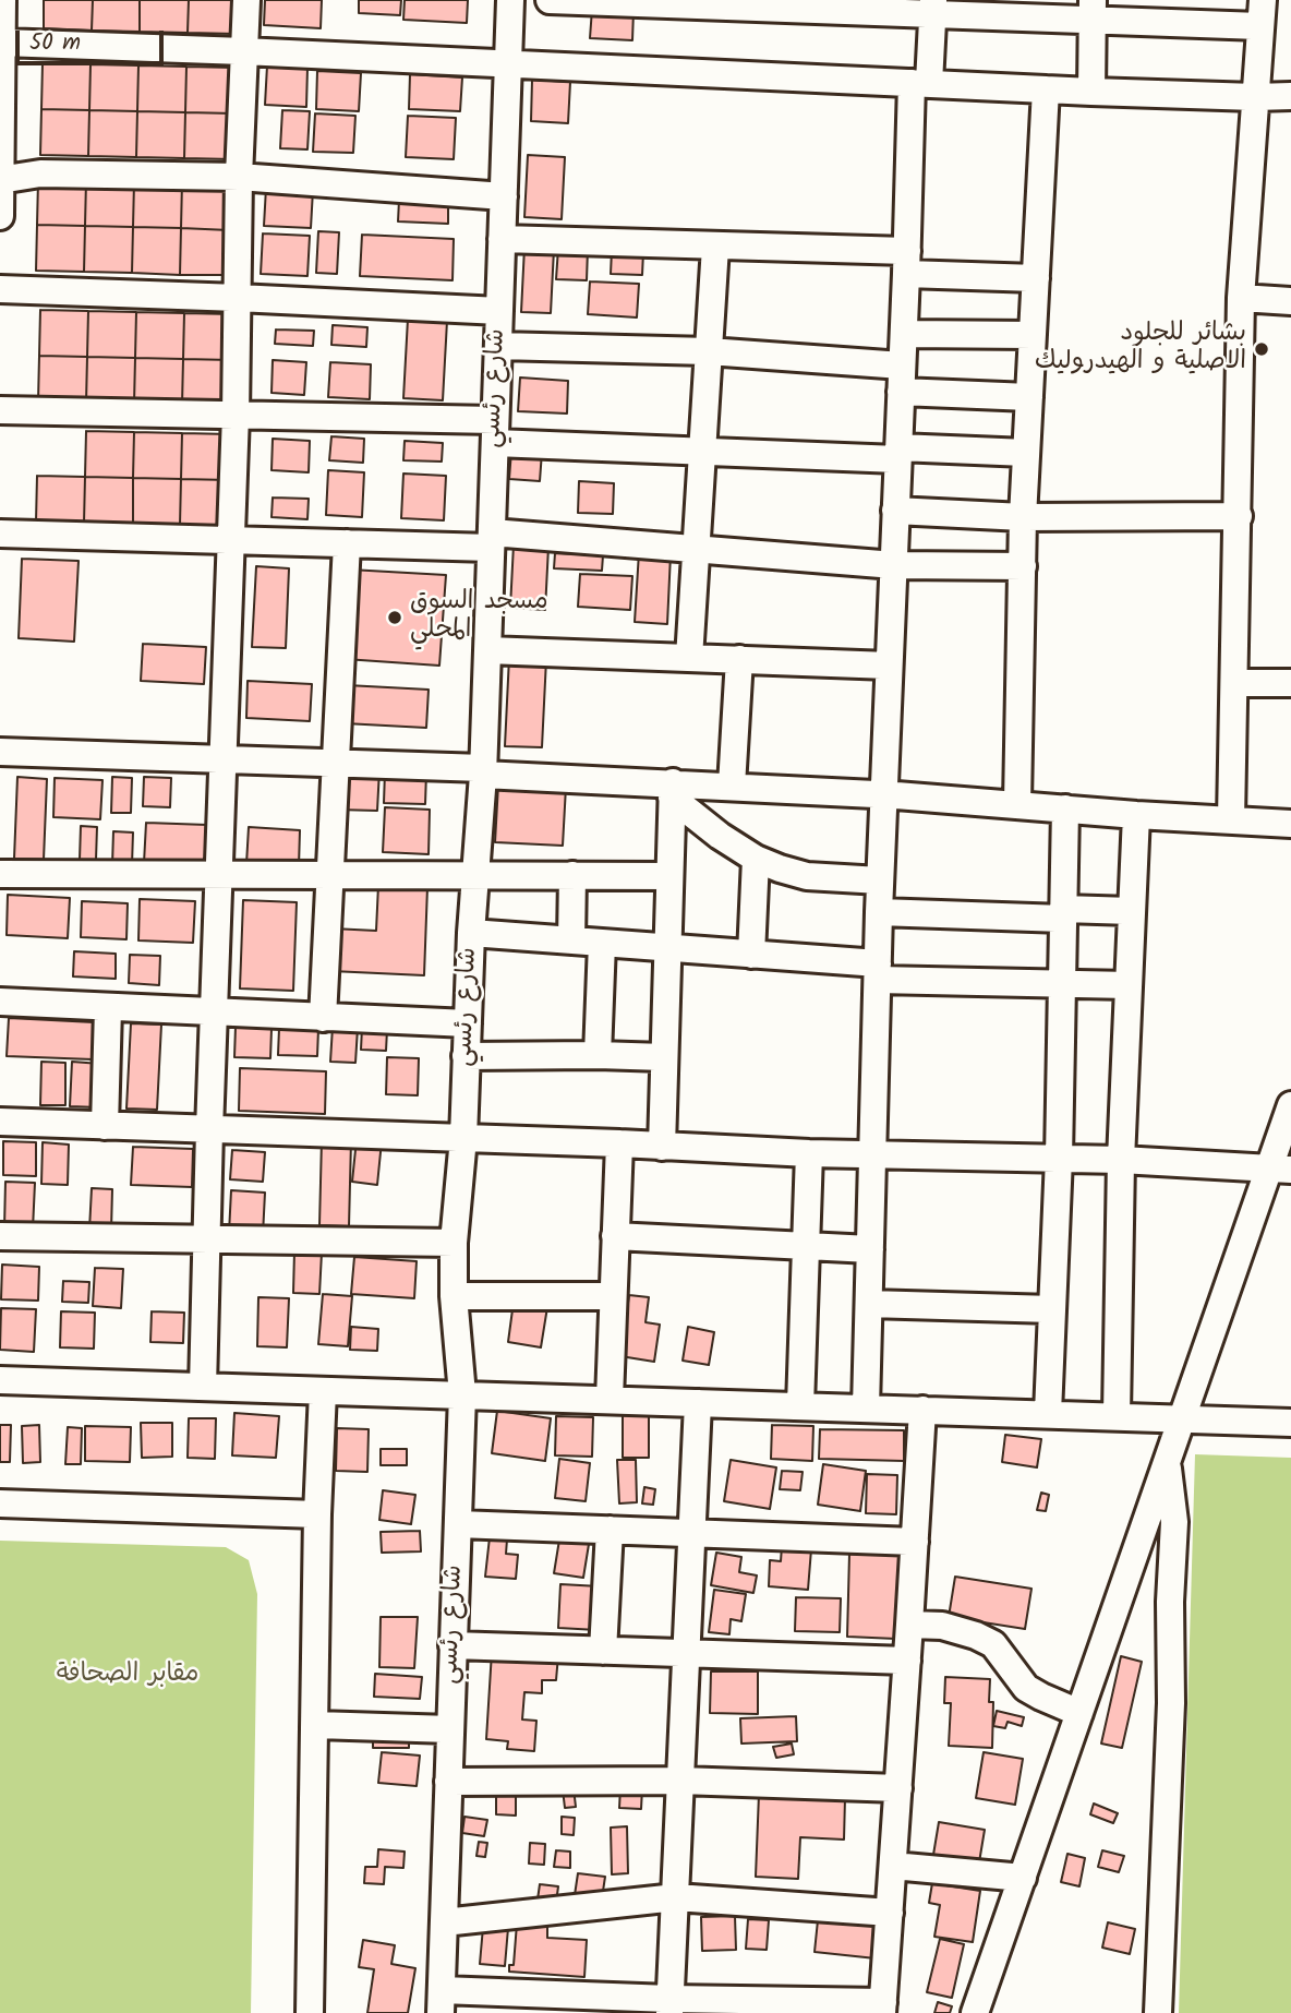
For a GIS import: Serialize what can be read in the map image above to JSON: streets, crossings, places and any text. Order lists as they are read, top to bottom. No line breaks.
{"streets":{"street":["شارع رئسي"]},"parks":["مقابر الصحافة"],"places":["بشائر للجلود الاصلية و الهيدروليك","مسجد السوق المحلي"],"scale_bar":"50 m"}
